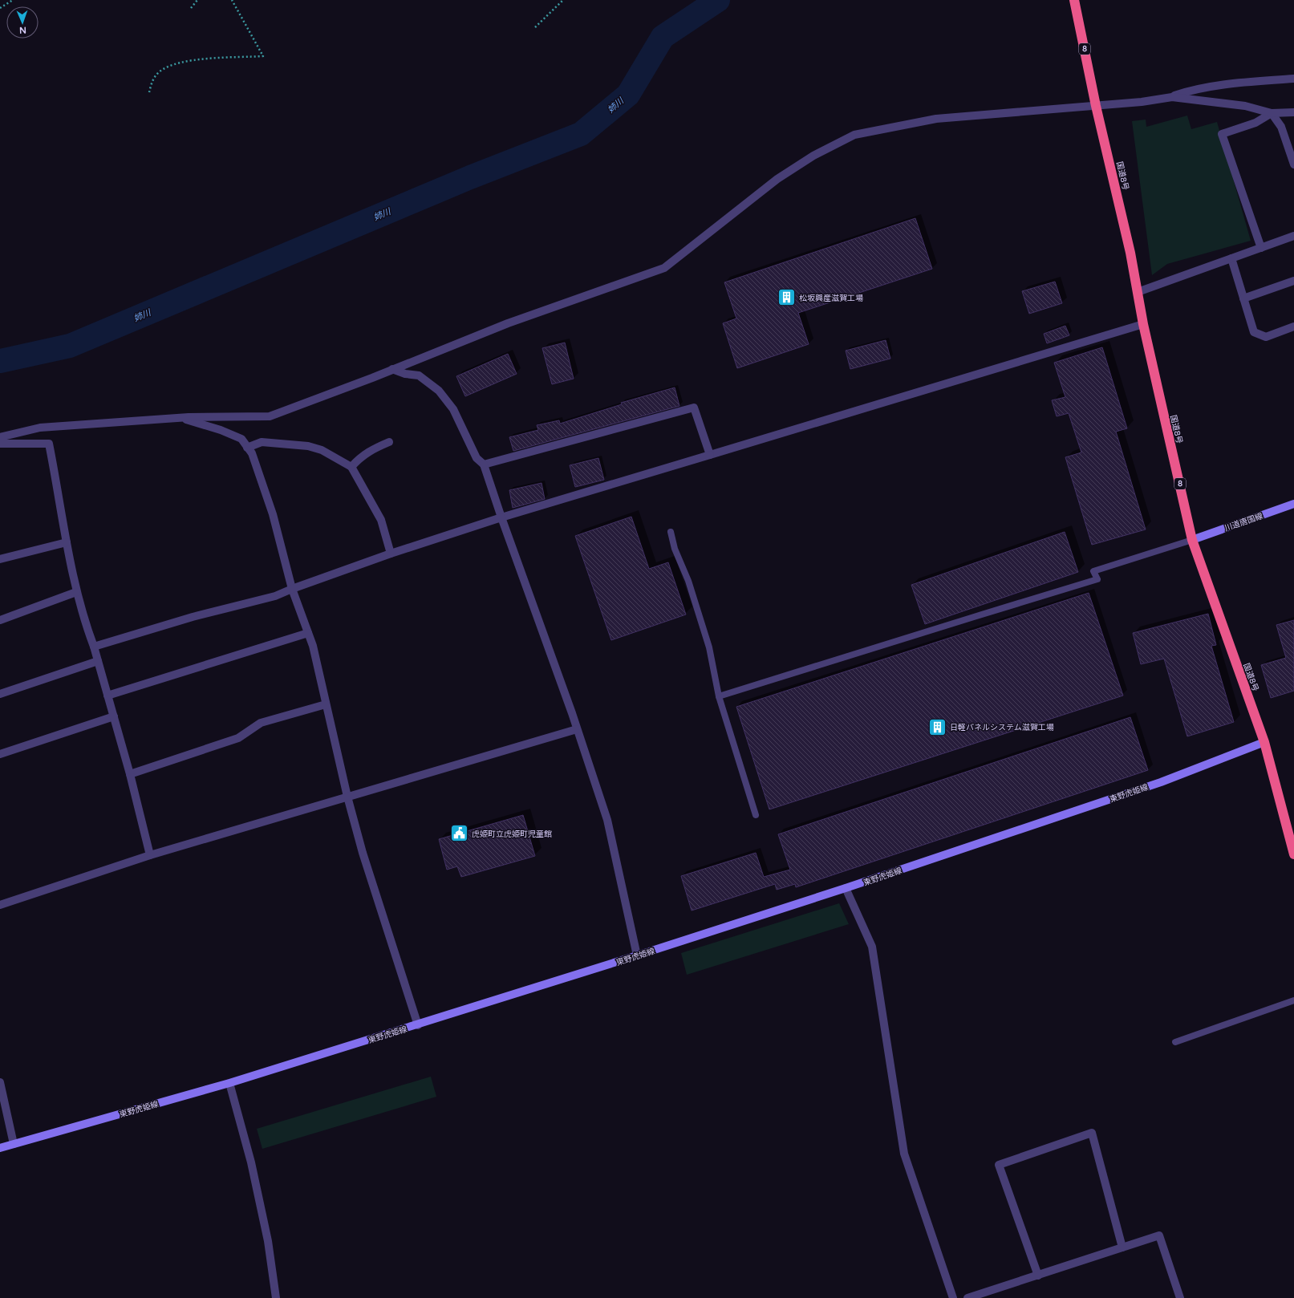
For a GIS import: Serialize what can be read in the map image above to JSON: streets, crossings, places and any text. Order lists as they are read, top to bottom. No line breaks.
{"streets":{"highway":["8","国道8号"],"main road":["川道唐国線","東野虎姫線"]},"crossings":[["国道8号","川道唐国線"],["国道8号","東野虎姫線"]],"water":["姉川"],"places":{"building":["松坂興産滋賀工場","日軽パネルシステム滋賀工場"],"public building":["虎姫町立虎姫町児童館"]},"north":"bottom"}
